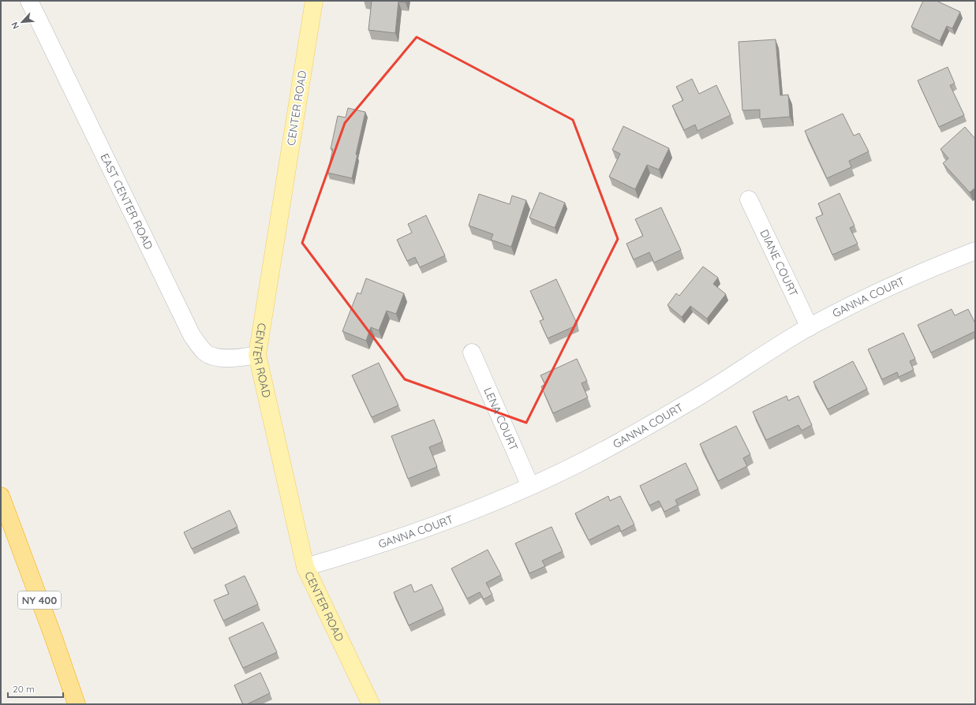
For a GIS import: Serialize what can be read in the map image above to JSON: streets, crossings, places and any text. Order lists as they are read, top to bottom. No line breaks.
{"streets":{"highway":["NY 400"],"main road":["CENTER ROAD"],"street":["EAST CENTER ROAD","DIANE COURT","GANNA COURT","LENA COURT"]},"crossings":[["CENTER ROAD","EAST CENTER ROAD"],["CENTER ROAD","GANNA COURT"],["DIANE COURT","GANNA COURT"],["GANNA COURT","LENA COURT"]],"scale_bar":"20 m","north":"bottom left"}
